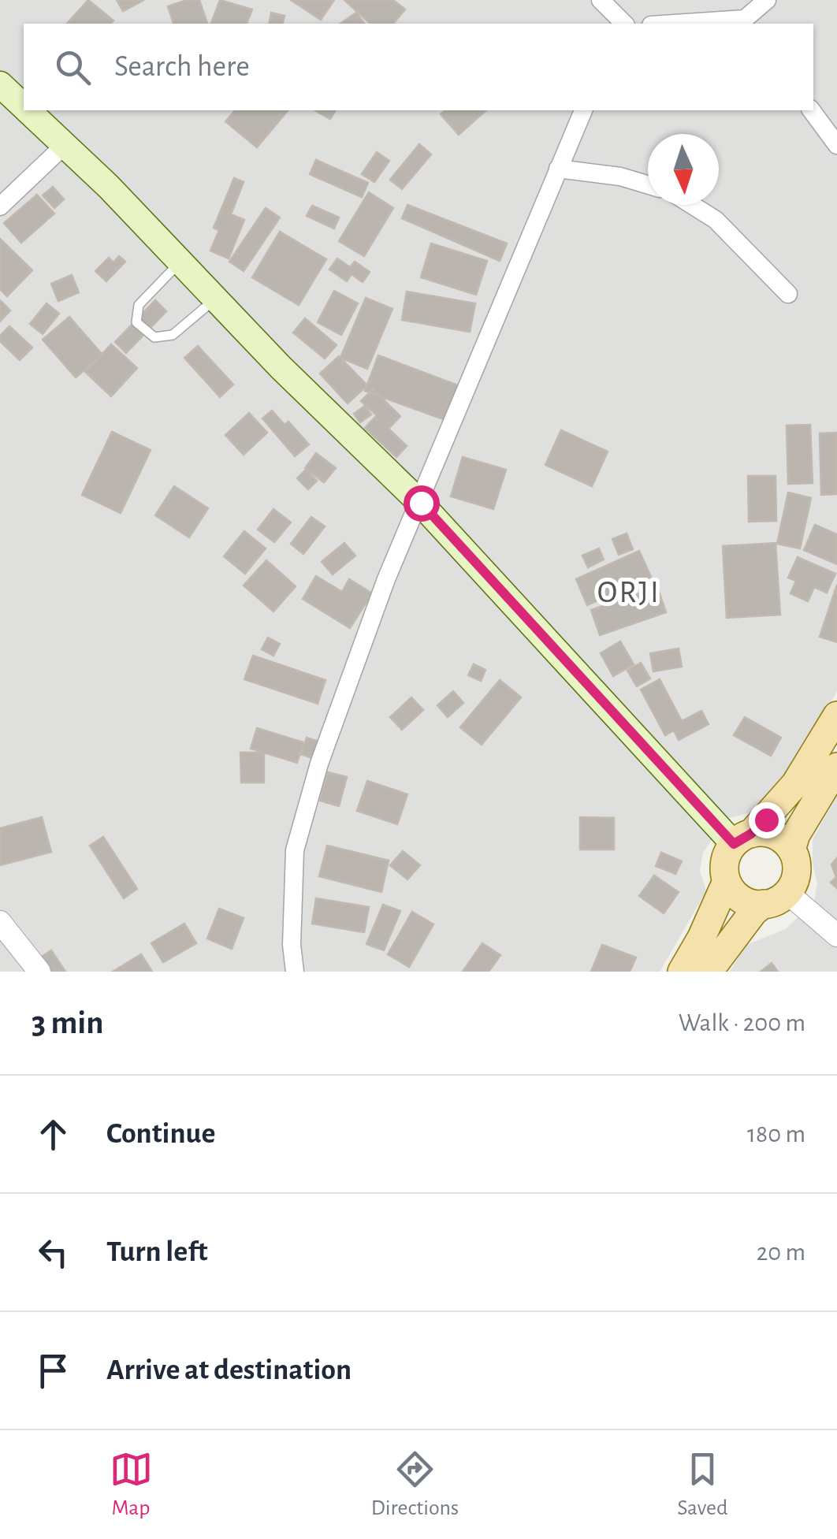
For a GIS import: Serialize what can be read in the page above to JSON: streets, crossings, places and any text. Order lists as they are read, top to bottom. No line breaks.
{"districts":["ORJI"],"north":"bottom","page":{"search":"Search here","heading":["3 min","Walk · 200 m"],"list":[["Continue","180 m"],["Turn left","20 m"],"Arrive at destination"],"nav":["Map","Directions","Saved"]}}
